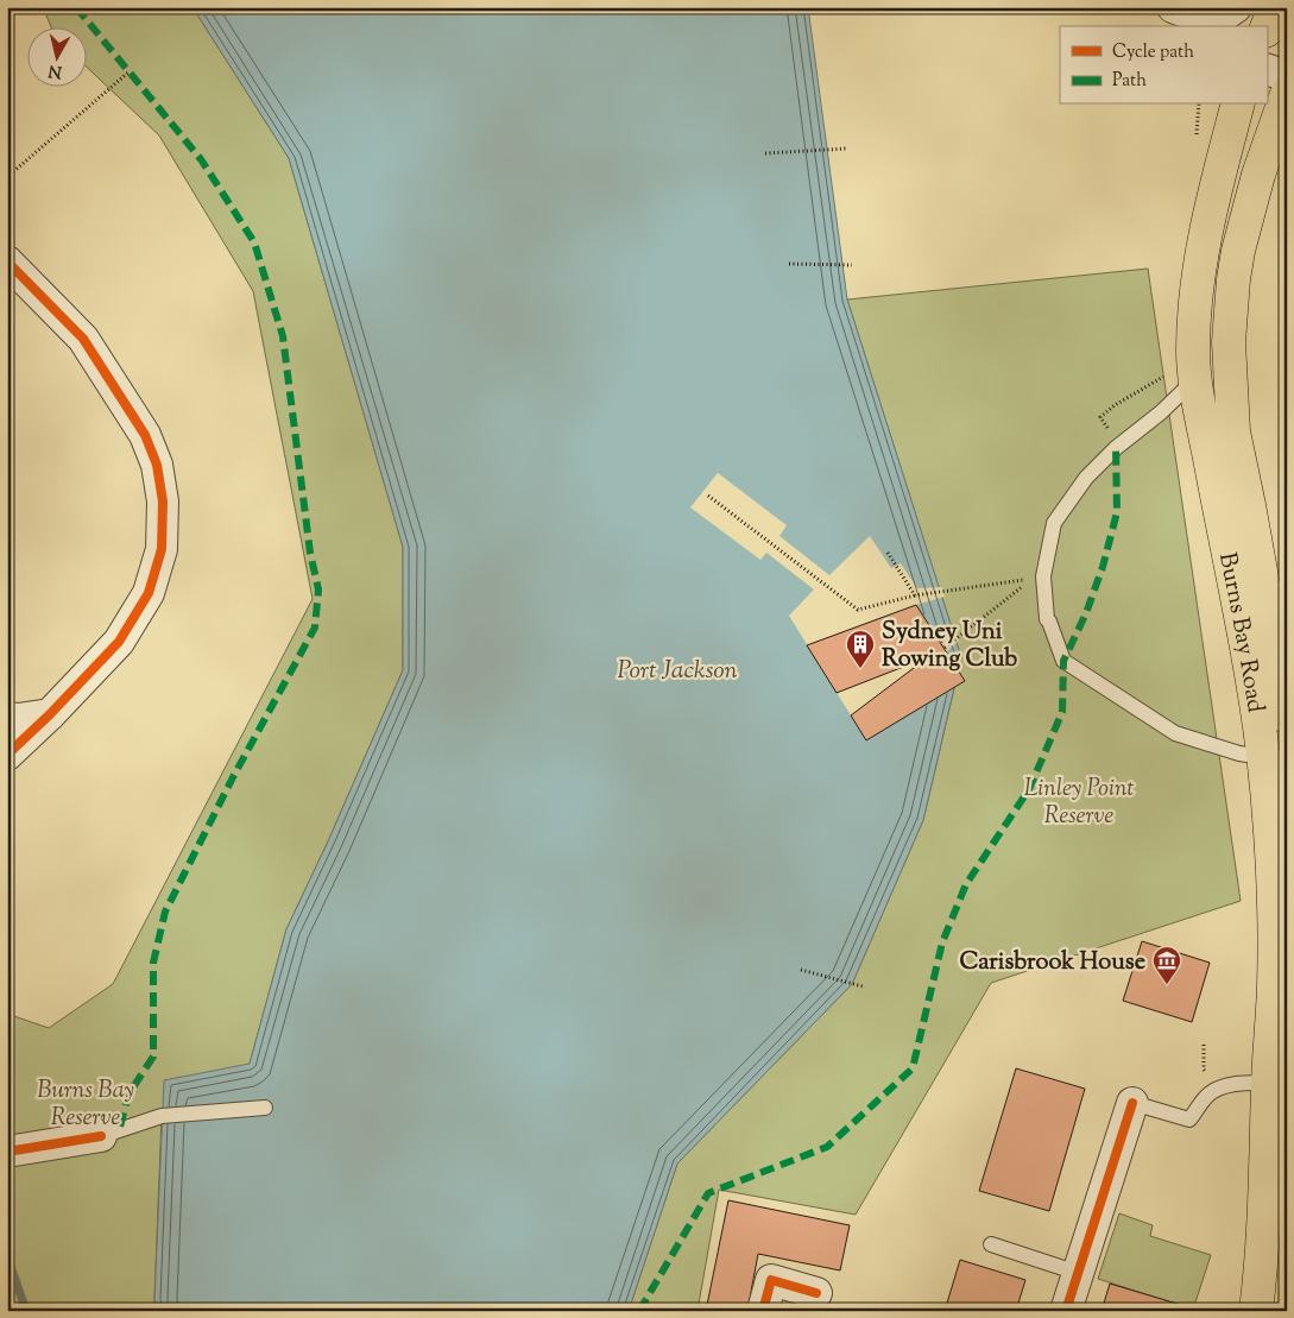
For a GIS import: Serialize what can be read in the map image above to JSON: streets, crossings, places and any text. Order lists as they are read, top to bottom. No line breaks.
{"streets":{"main road":["Burns Bay Road"]},"water":["Port Jackson"],"parks":["Linley Point Reserve","Burns Bay Reserve"],"places":{"building":["Sydney Uni Rowing Club"],"museum":["Carisbrook House"]},"legend":["Cycle path","Path"],"north":"bottom"}
